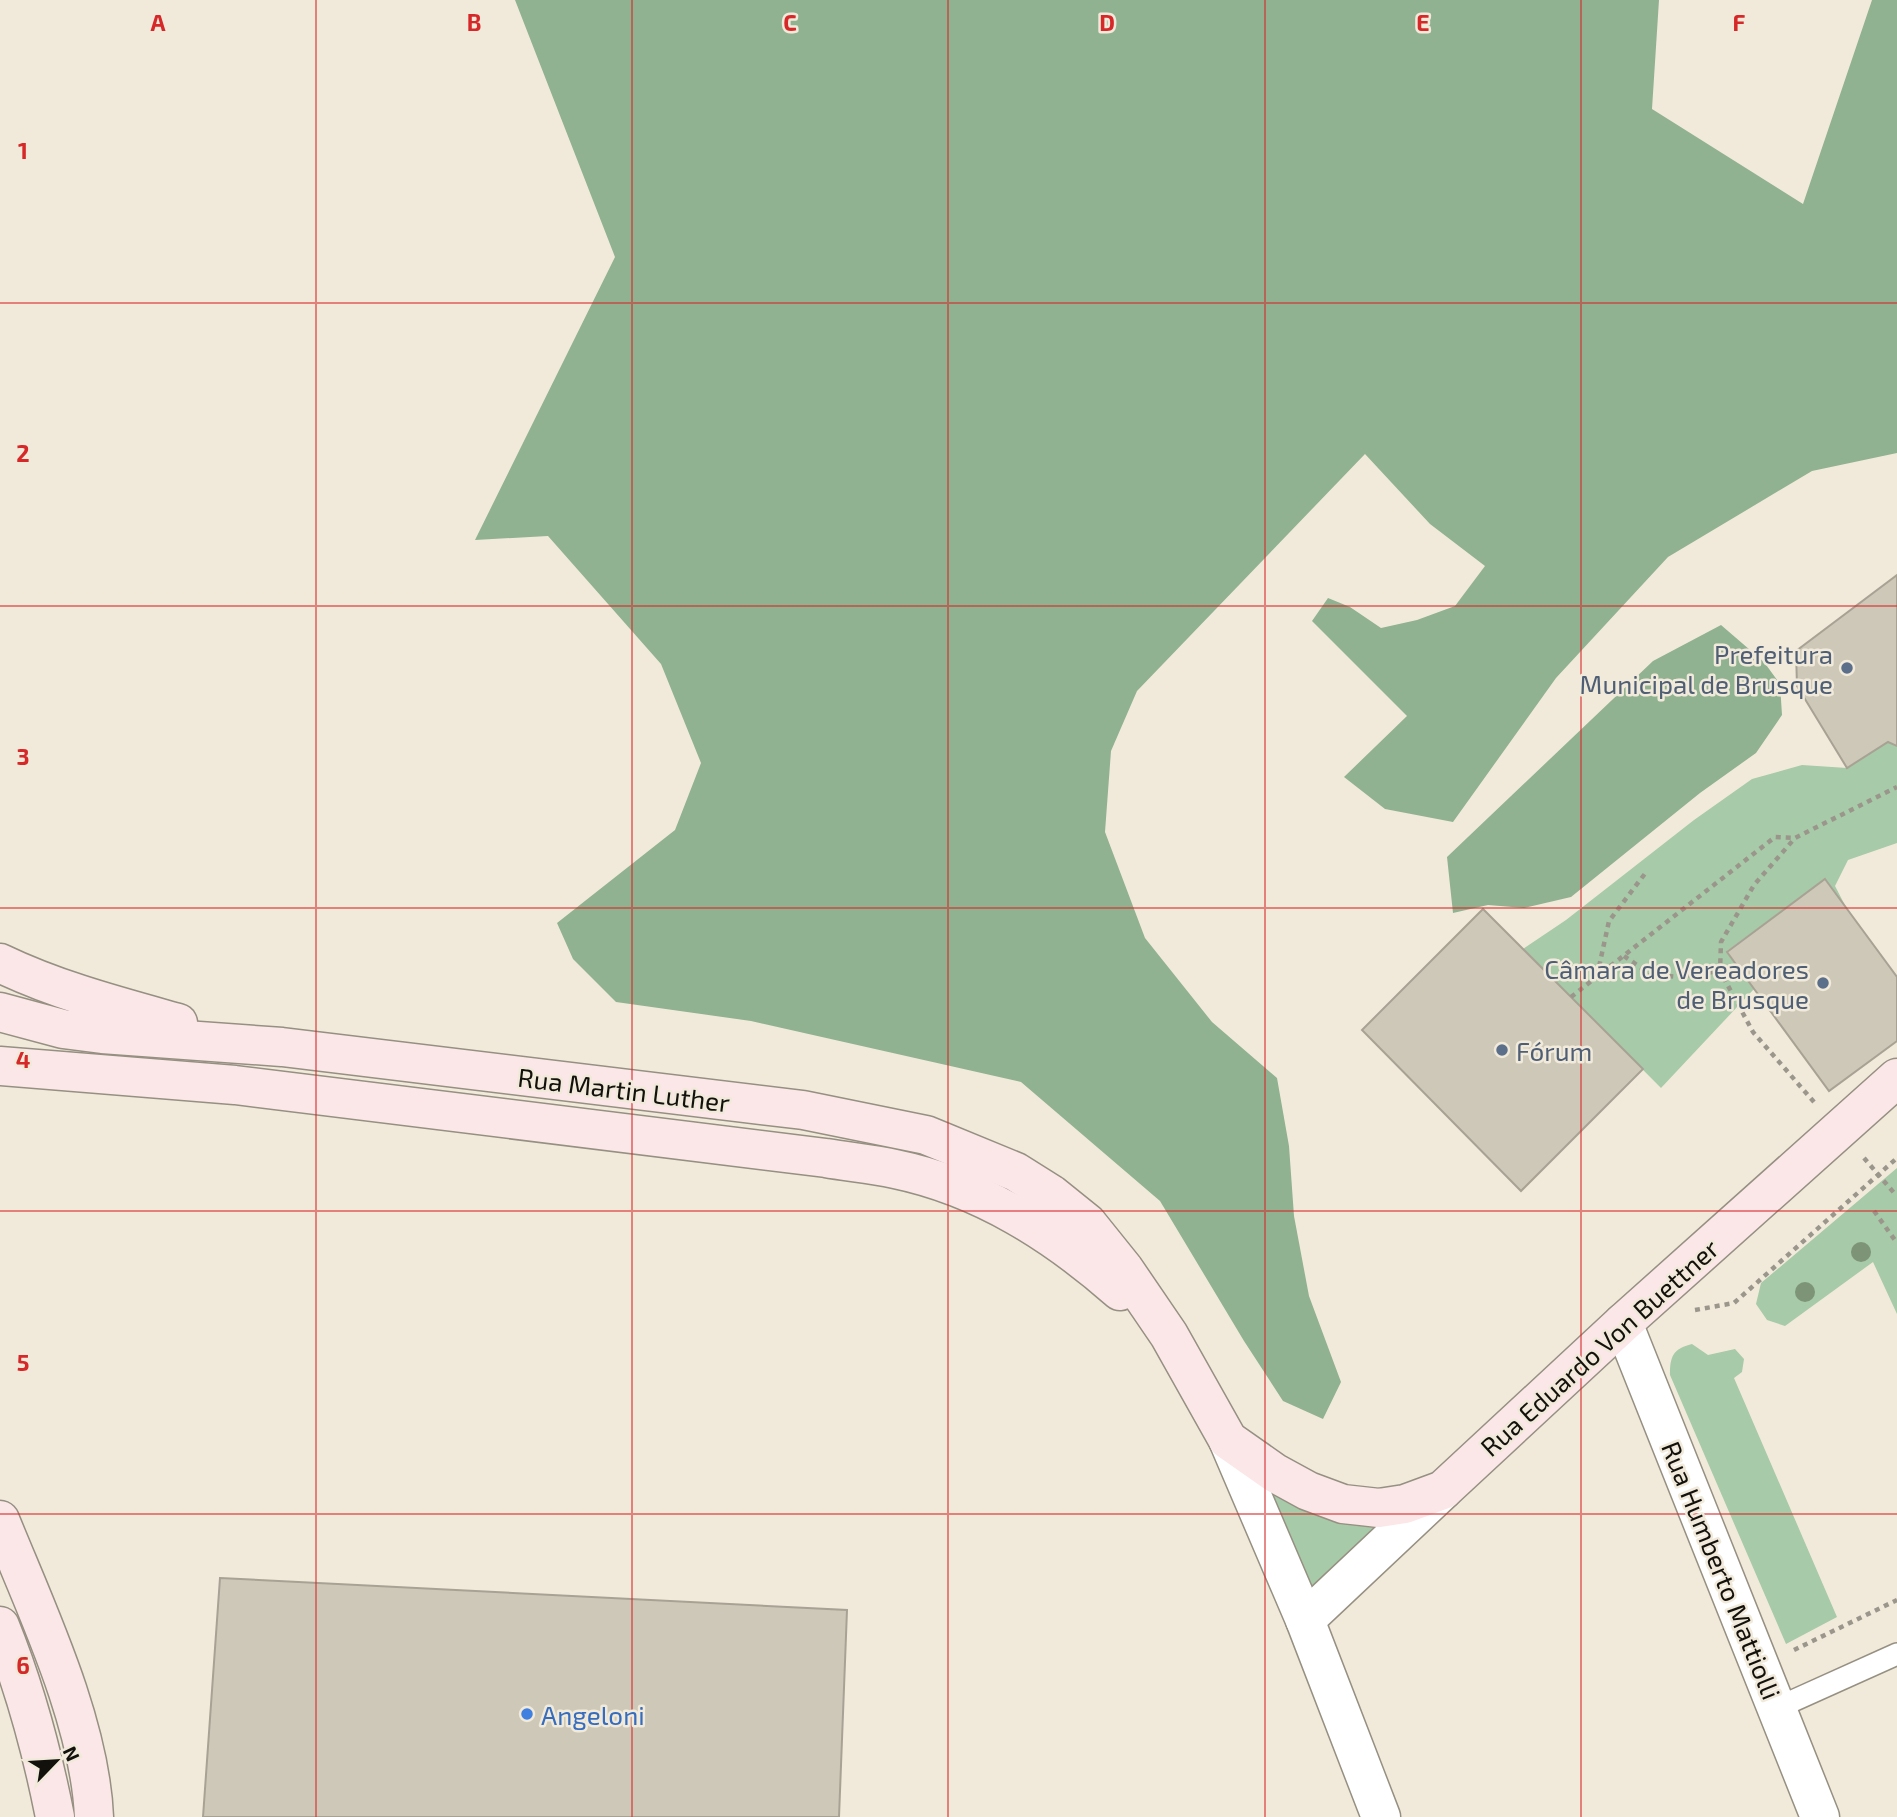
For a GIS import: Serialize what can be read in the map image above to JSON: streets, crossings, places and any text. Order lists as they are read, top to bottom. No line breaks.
{"streets":{"main road":["Rua Martin Luther","Rua Eduardo Von Buettner"],"street":["Rua Humberto Mattiolli"]},"crossings":[["Rua Martin Luther","Rua Eduardo Von Buettner"],["Rua Eduardo Von Buettner","Rua Humberto Mattiolli"]],"places":["Prefeitura Municipal de Brusque","Câmara de Vereadores de Brusque","Fórum","Angeloni"],"north":"top right","grid":{"columns":["A","B","C","D","E","F"],"rows":["1","2","3","4","5","6"]}}
